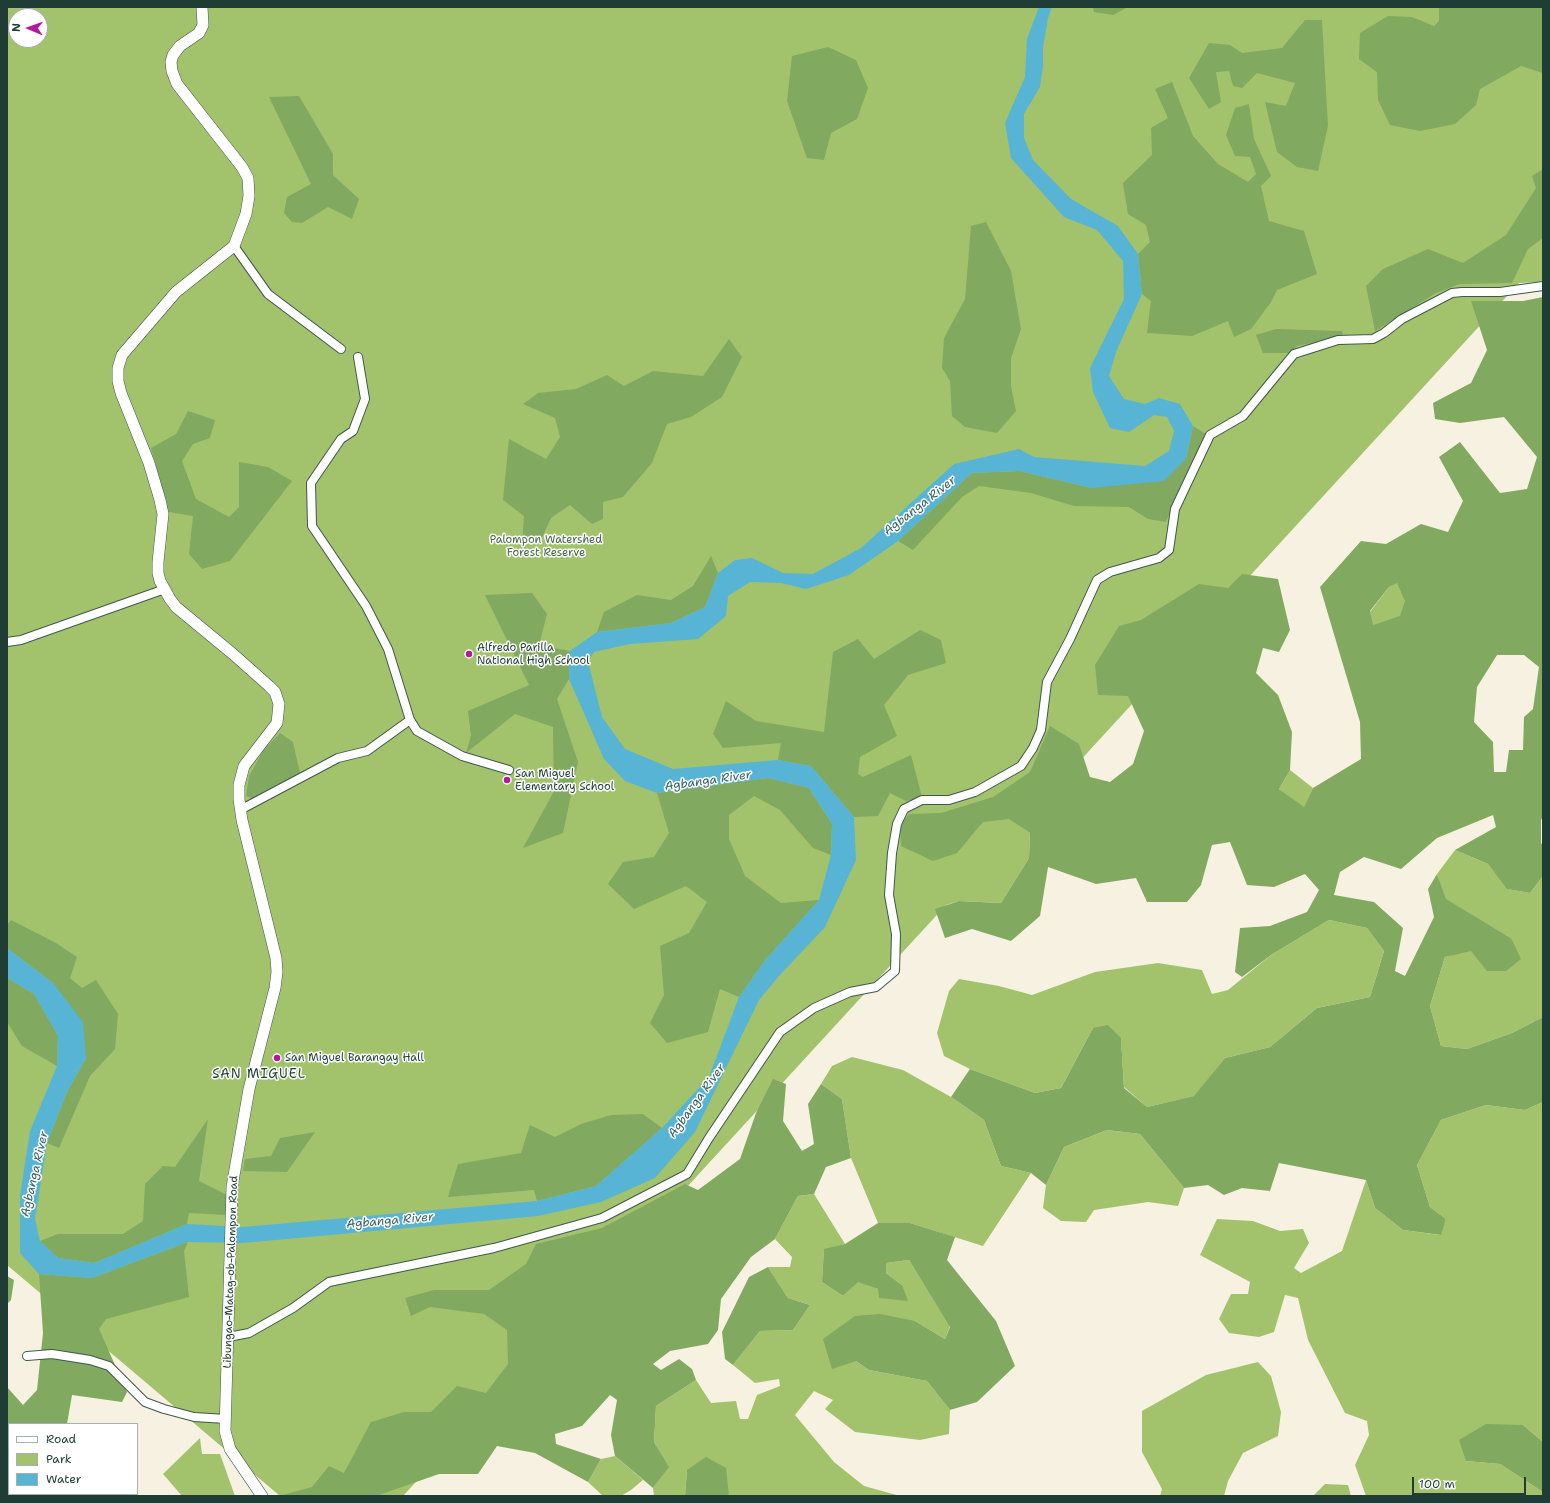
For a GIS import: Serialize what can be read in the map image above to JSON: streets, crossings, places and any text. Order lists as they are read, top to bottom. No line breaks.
{"streets":{"main road":["Libungao-Matag-ob-Palompon Road"]},"districts":["SAN MIGUEL"],"water":["Agbanga River"],"parks":["Palompon Watershed Forest Reserve"],"places":["Alfredo Parilla National High School","San Miguel Elementary School","San Miguel Barangay Hall"],"legend":["Road","Park","Water"],"scale_bar":"100 m","north":"left"}
